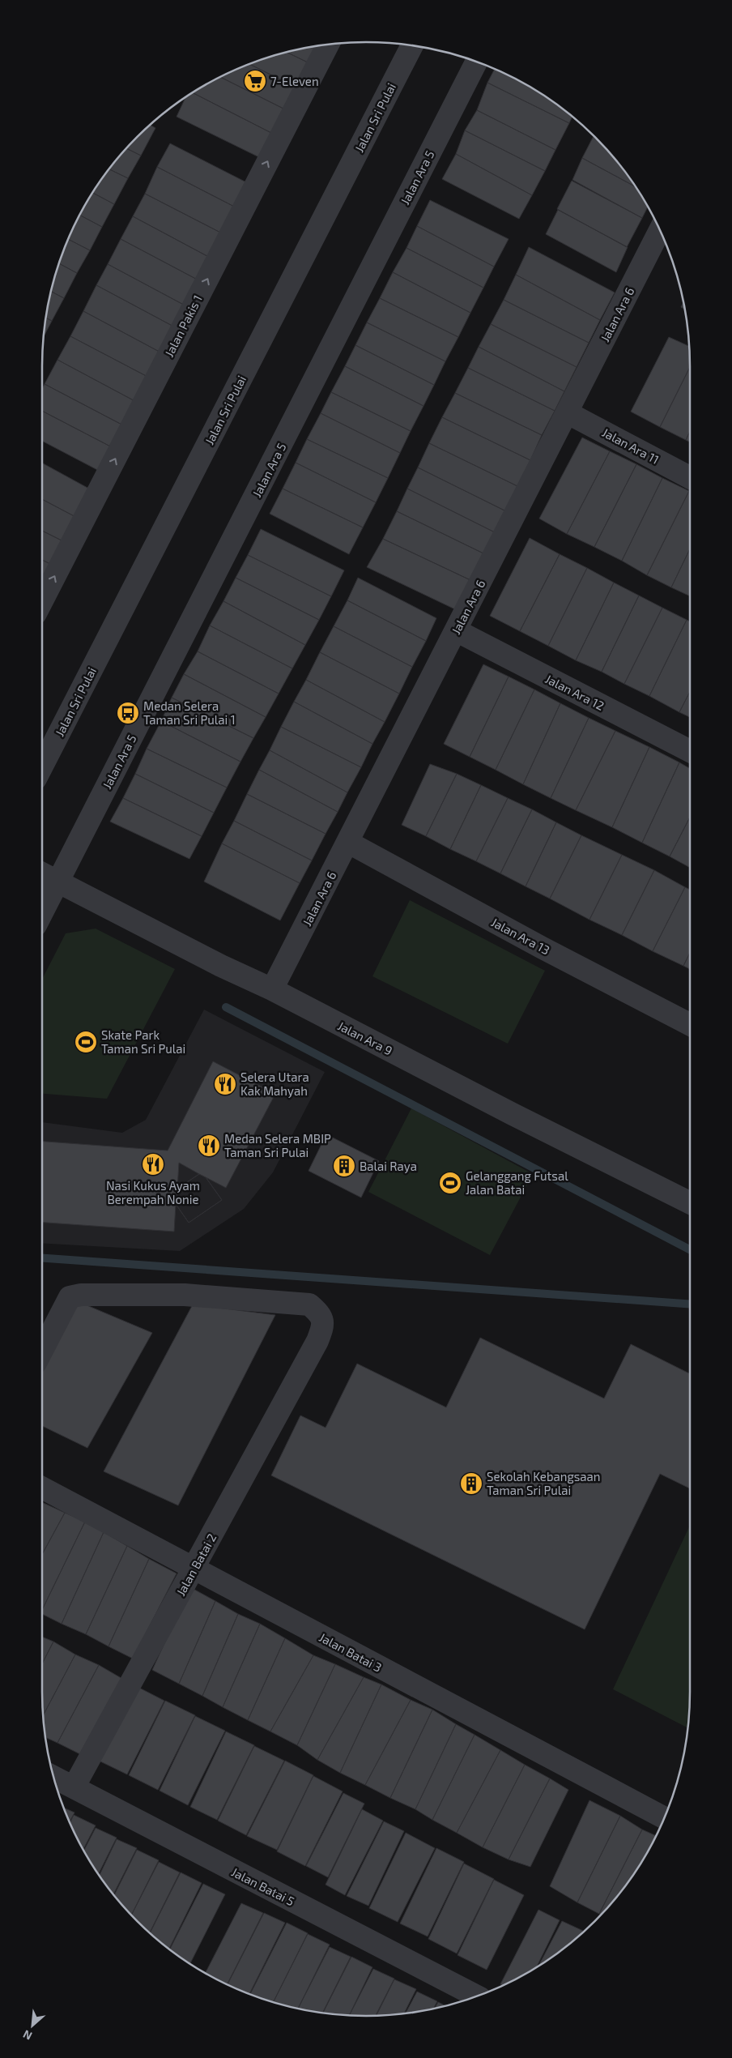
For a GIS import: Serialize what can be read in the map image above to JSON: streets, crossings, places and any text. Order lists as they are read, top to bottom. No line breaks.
{"streets":{"street":["Jalan Sri Pulai","Jalan Ara 5","Jalan Ara 6","Jalan Pakis 1","Jalan Ara 11","Jalan Ara 12","Jalan Ara 13","Jalan Ara 9","Jalan Batai 2","Jalan Batai 3","Jalan Batai 5"]},"crossings":[["Jalan Ara 5","Jalan Ara 9"],["Jalan Ara 6","Jalan Ara 11"],["Jalan Ara 6","Jalan Ara 12"],["Jalan Ara 6","Jalan Ara 13"],["Jalan Ara 6","Jalan Ara 9"],["Jalan Batai 2","Jalan Batai 3"],["Jalan Batai 2","Jalan Batai 5"]],"one_way":["Jalan Pakis 1"],"places":{"supermarket":["7-Eleven"],"bus stop":["Medan Selera Taman Sri Pulai 1"],"sports":["Skate Park Taman Sri Pulai","Gelanggang Futsal Jalan Batai"],"restaurant":["Selera Utara Kak Mahyah","Medan Selera MBIP Taman Sri Pulai","Nasi Kukus Ayam Berempah Nonie"],"building":["Balai Raya","Sekolah Kebangsaan Taman Sri Pulai"]},"north":"bottom left"}
